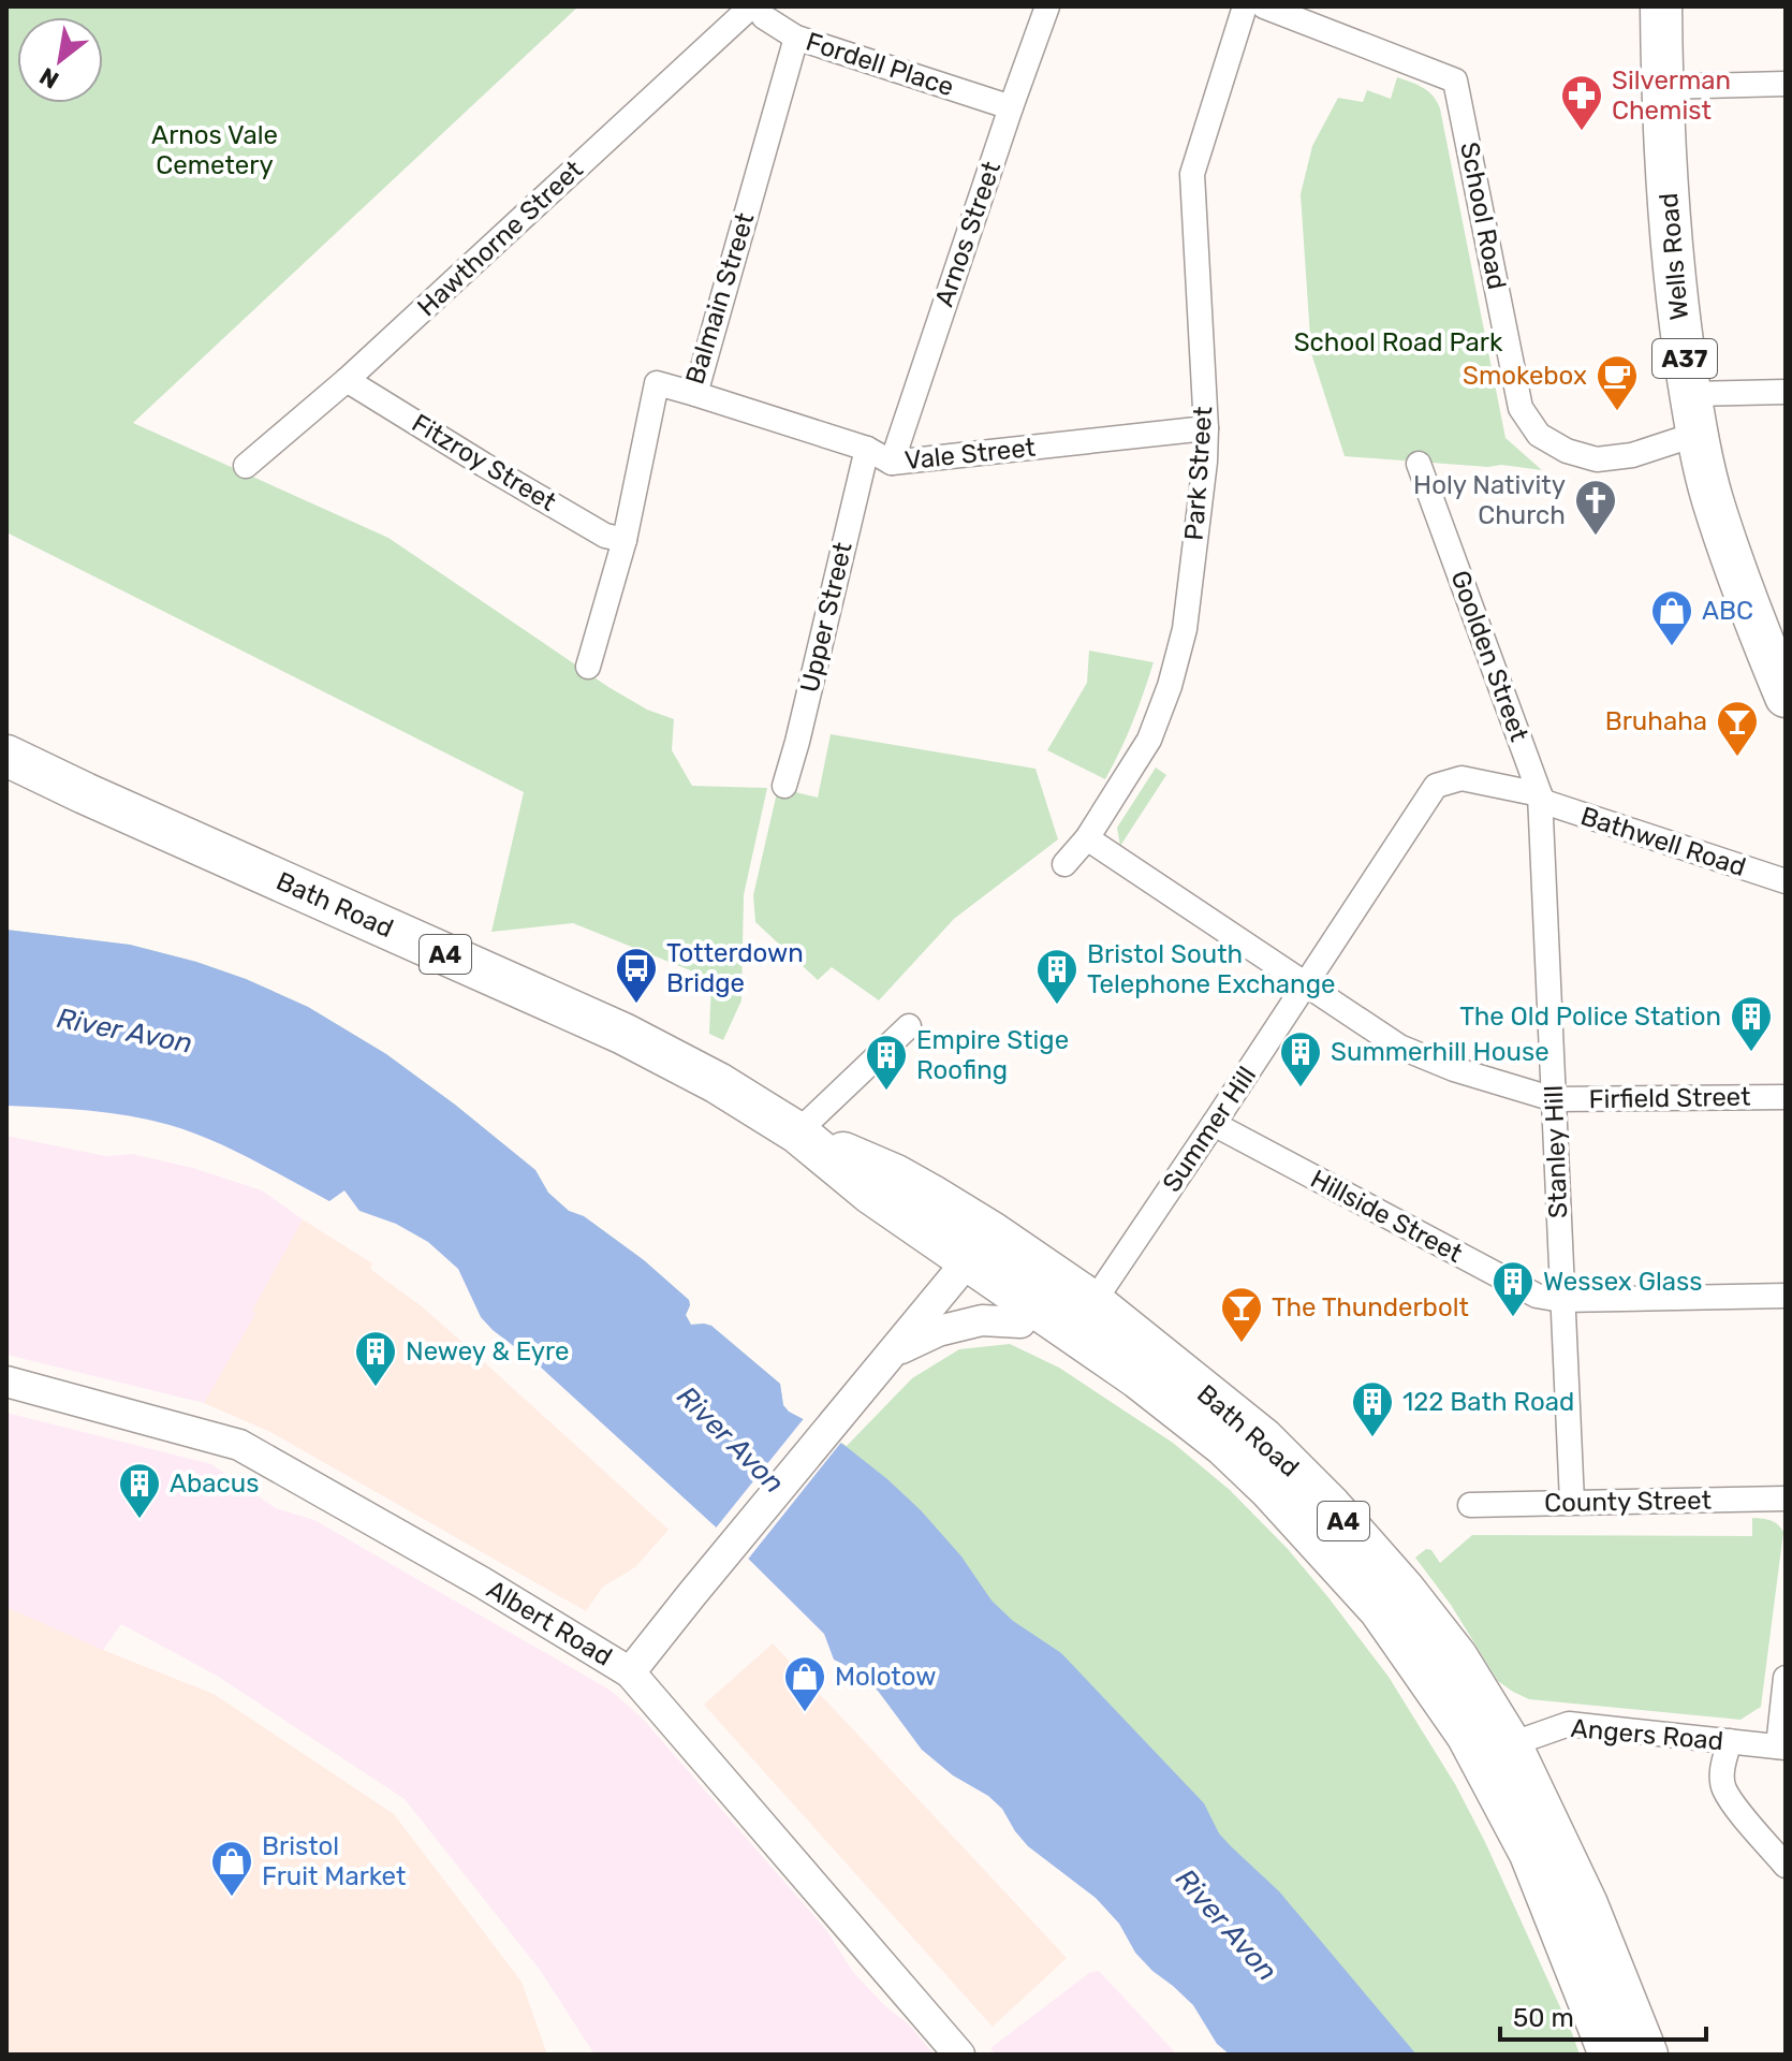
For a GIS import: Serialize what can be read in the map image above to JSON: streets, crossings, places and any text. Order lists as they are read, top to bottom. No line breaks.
{"streets":{"highway":["Wells Road","A37","Bath Road","A4"],"street":["Fordell Place","School Road","Arnos Street","Hawthorne Street","Balmain Street","Vale Street","Fitzroy Street","Park Street","Upper Street","Goolden Street","Bathwell Road","Firfield Street","Summer Hill","Stanley Hill","Hillside Street","County Street","Albert Road","Angers Road"]},"crossings":[["Fordell Place","Arnos Street"],["Fordell Place","Hawthorne Street"],["Fordell Place","Balmain Street"],["School Road","Wells Road"],["Arnos Street","Vale Street"],["Hawthorne Street","Fitzroy Street"],["Balmain Street","Vale Street"],["Balmain Street","Fitzroy Street"],["Vale Street","Park Street"],["Vale Street","Upper Street"],["Park Street","Firfield Street"],["Goolden Street","Bathwell Road"],["Goolden Street","Summer Hill"],["Goolden Street","Stanley Hill"],["Bathwell Road","Summer Hill"],["Bathwell Road","Stanley Hill"],["Bath Road","Summer Hill"],["Bath Road","Angers Road"],["Firfield Street","Summer Hill"],["Firfield Street","Stanley Hill"],["Summer Hill","Stanley Hill"],["Summer Hill","Hillside Street"],["Stanley Hill","Hillside Street"],["Stanley Hill","County Street"]],"water":["River Avon"],"parks":["Arnos Vale Cemetery","School Road Park"],"places":{"pharmacy":["Silverman Chemist"],"cafe":["Smokebox"],"church":["Holy Nativity Church"],"shop":["ABC","Molotow","Bristol Fruit Market"],"bar":["Bruhaha","The Thunderbolt"],"bus stop":["Totterdown Bridge"],"building":["Bristol South Telephone Exchange","The Old Police Station","Summerhill House","Empire Stige Roofing","Wessex Glass","Newey & Eyre","122 Bath Road","Abacus"]},"scale_bar":"50 m","north":"bottom left"}
